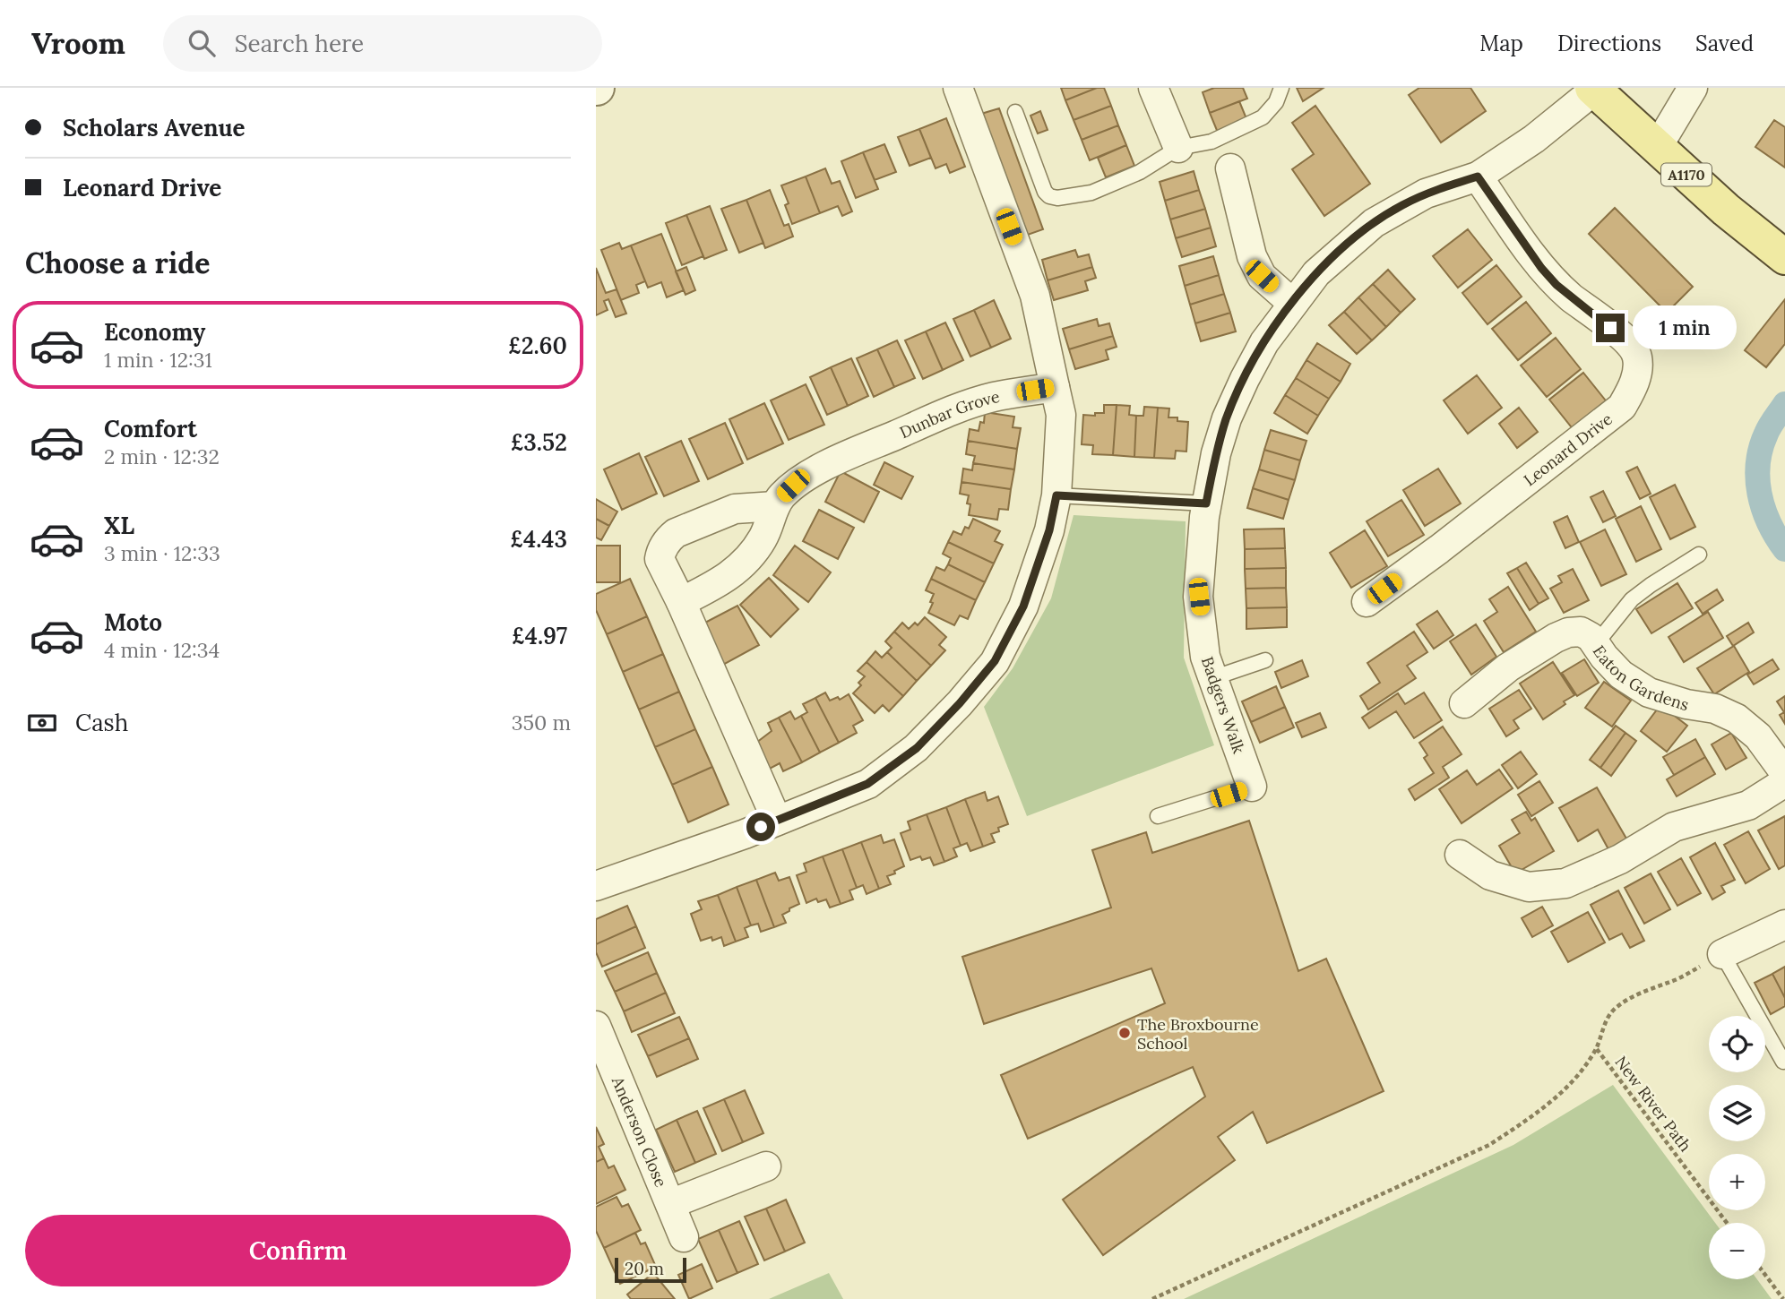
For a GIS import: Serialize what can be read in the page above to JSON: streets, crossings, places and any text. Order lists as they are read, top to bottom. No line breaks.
{"streets":{"main road":["A1170"],"street":["Dunbar Grove","Leonard Drive","Eaton Gardens","Badgers Walk","Anderson Close"],"path":["New River Path"]},"crossings":[["A1170","Badgers Walk"],["Leonard Drive","Badgers Walk"]],"places":["The Broxbourne School"],"scale_bar":"20 m","page":{"header":"Vroom","search":"Search here","nav":["Map","Directions","Saved"],"banner":["Scholars Avenue","Leonard Drive"],"heading":"Choose a ride","list":[{"name":"Economy","note":"1 min · 12:31","value":"£2.60"},{"name":"Comfort","note":"2 min · 12:32","value":"£3.52"},{"name":"XL","note":"3 min · 12:33","value":"£4.43"},{"name":"Moto","note":"4 min · 12:34","value":"£4.97"}],"bubble":"1 min","pay":["Cash","350 m"],"map_buttons":["+","−"],"buttons":"Confirm","scale":"20 m"}}
